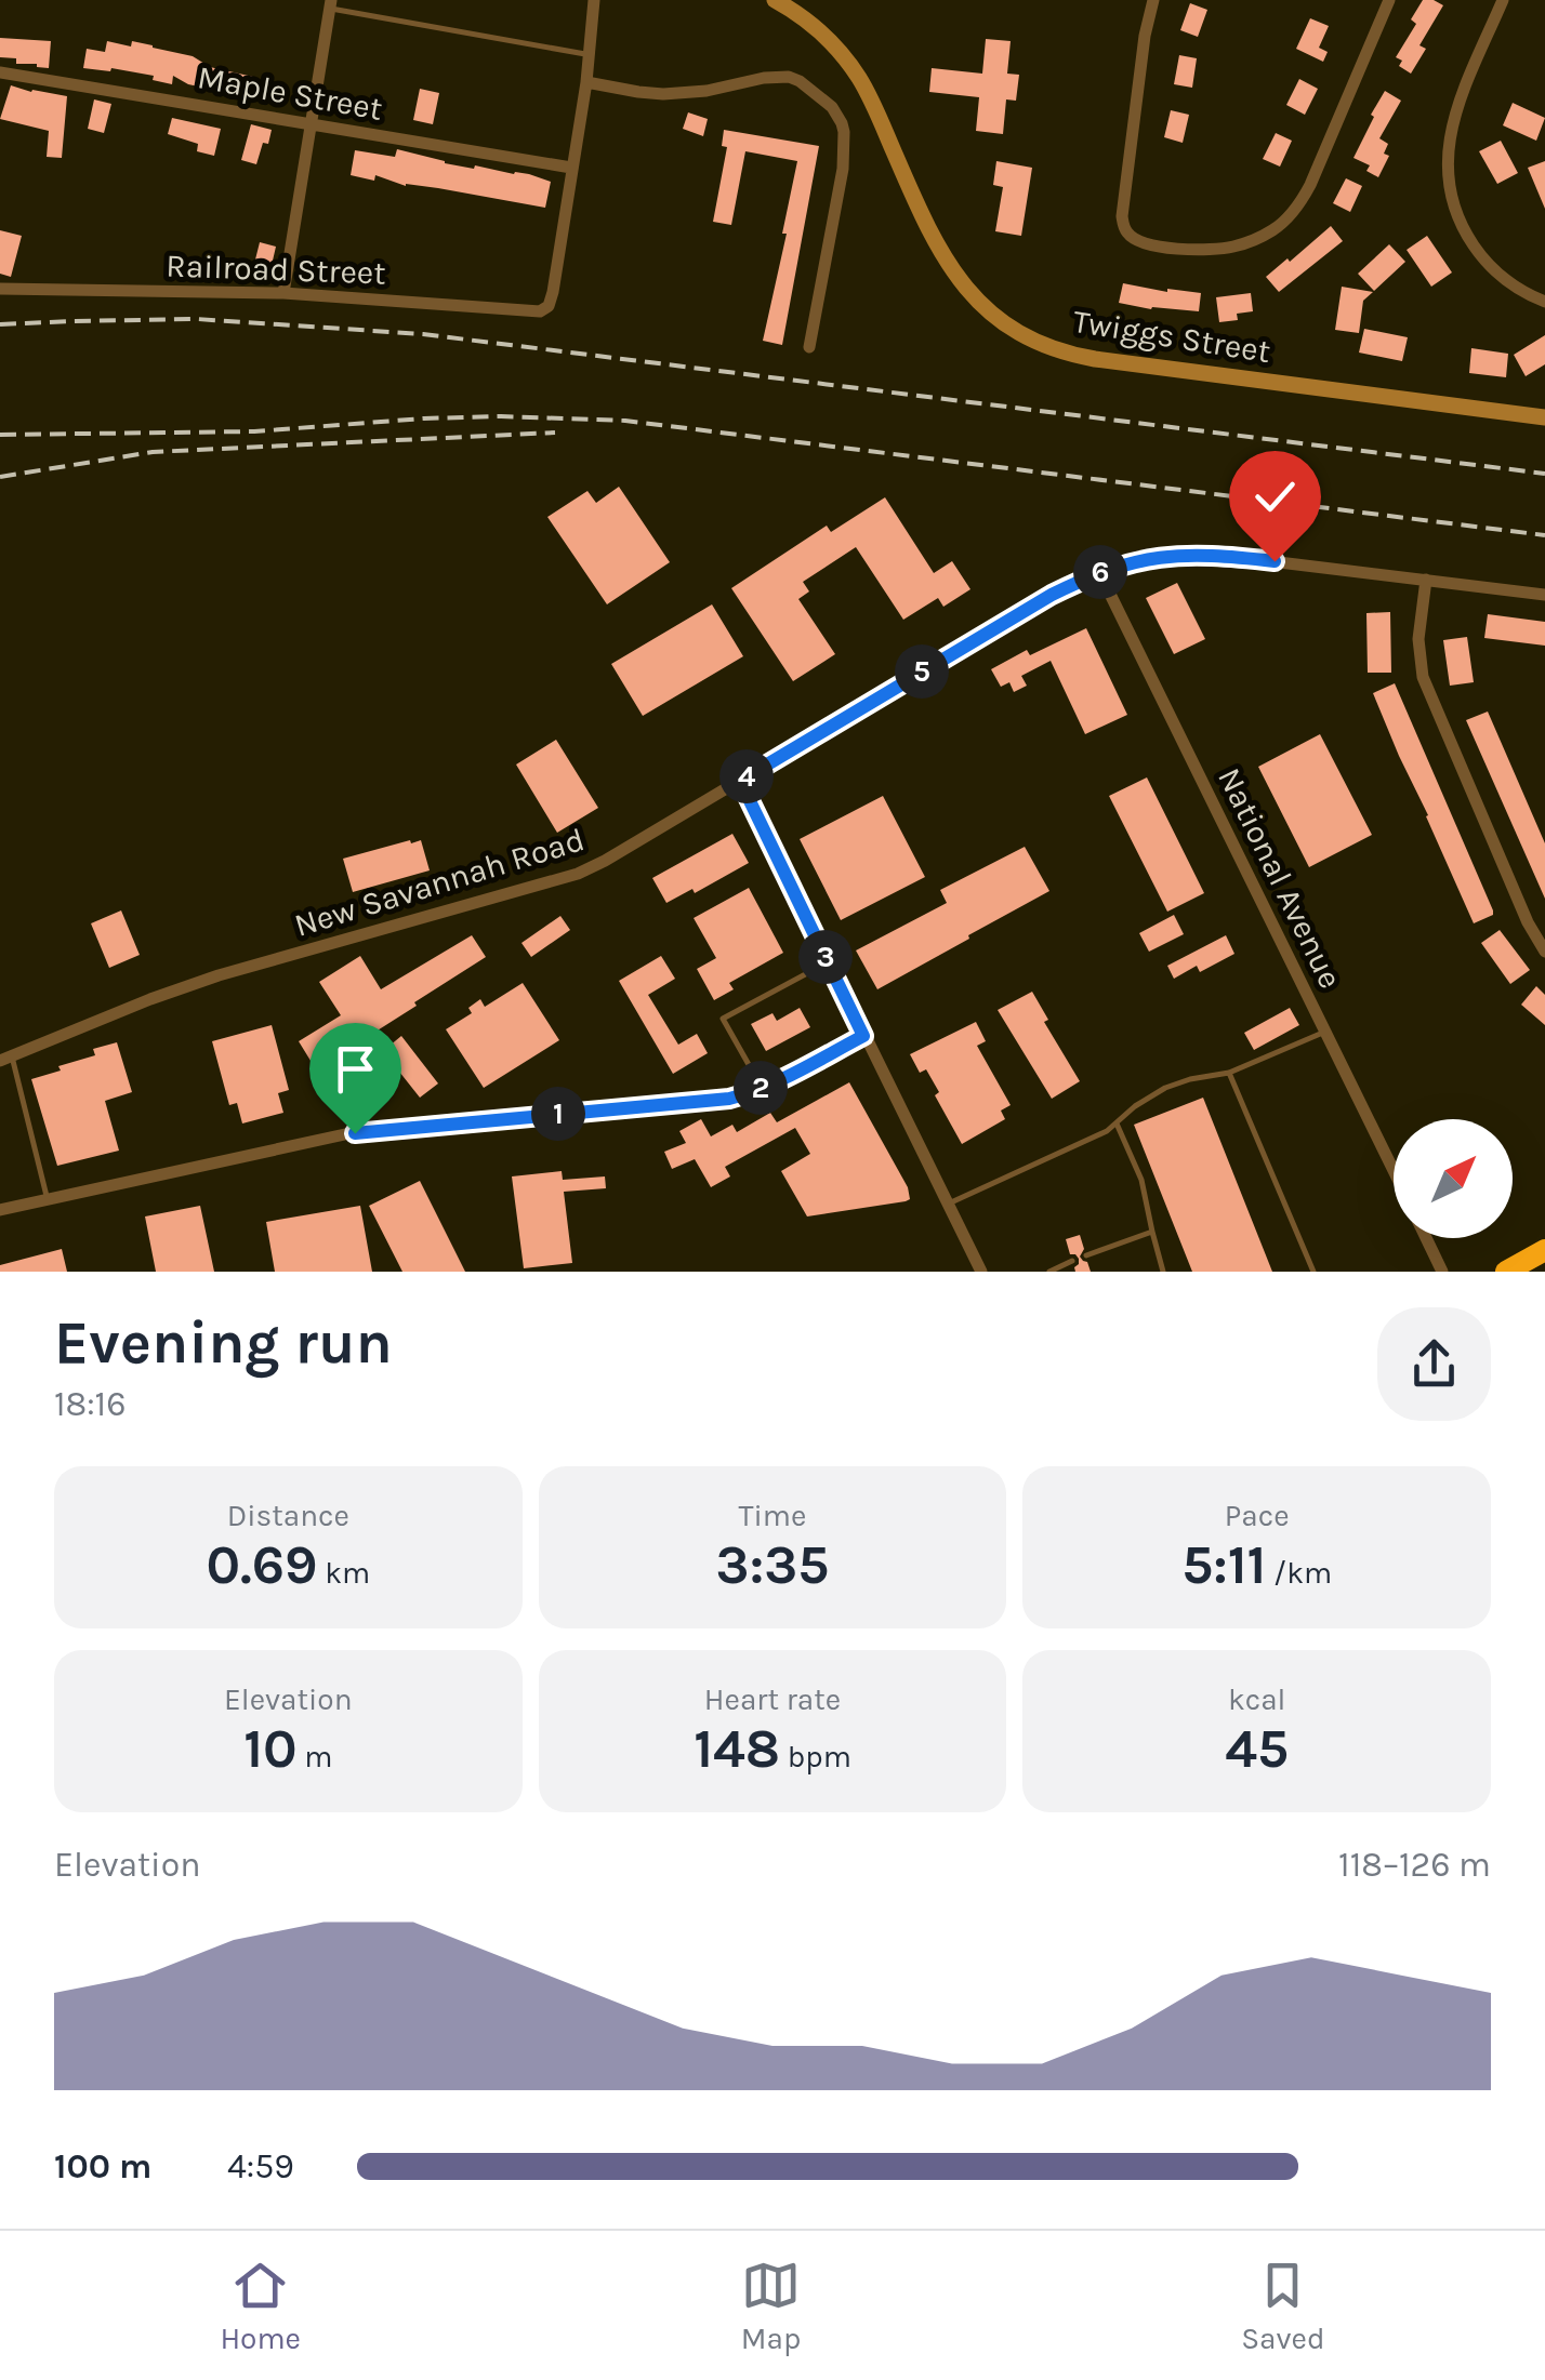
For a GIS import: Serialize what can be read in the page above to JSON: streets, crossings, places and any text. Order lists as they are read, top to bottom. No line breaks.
{"streets":{"main road":["Twiggs Street"],"street":["Maple Street","Railroad Street","National Avenue","New Savannah Road"]},"crossings":[["Maple Street","Railroad Street"],["National Avenue","New Savannah Road"]],"north":"top right","page":{"pins":["6","5","4","3","2","1"],"heading":["Evening run","18:16"],"stats":[["Distance","0.69 km"],["Time","3:35"],["Pace","5:11 /km"],["Elevation","10 m"],["Heart rate","148 bpm"],["kcal","45"]],"chart":["Elevation","118–126 m"],"list":[{"name":"100 m","note":"4:59"}],"tabs":["Home","Map","Saved"]}}
